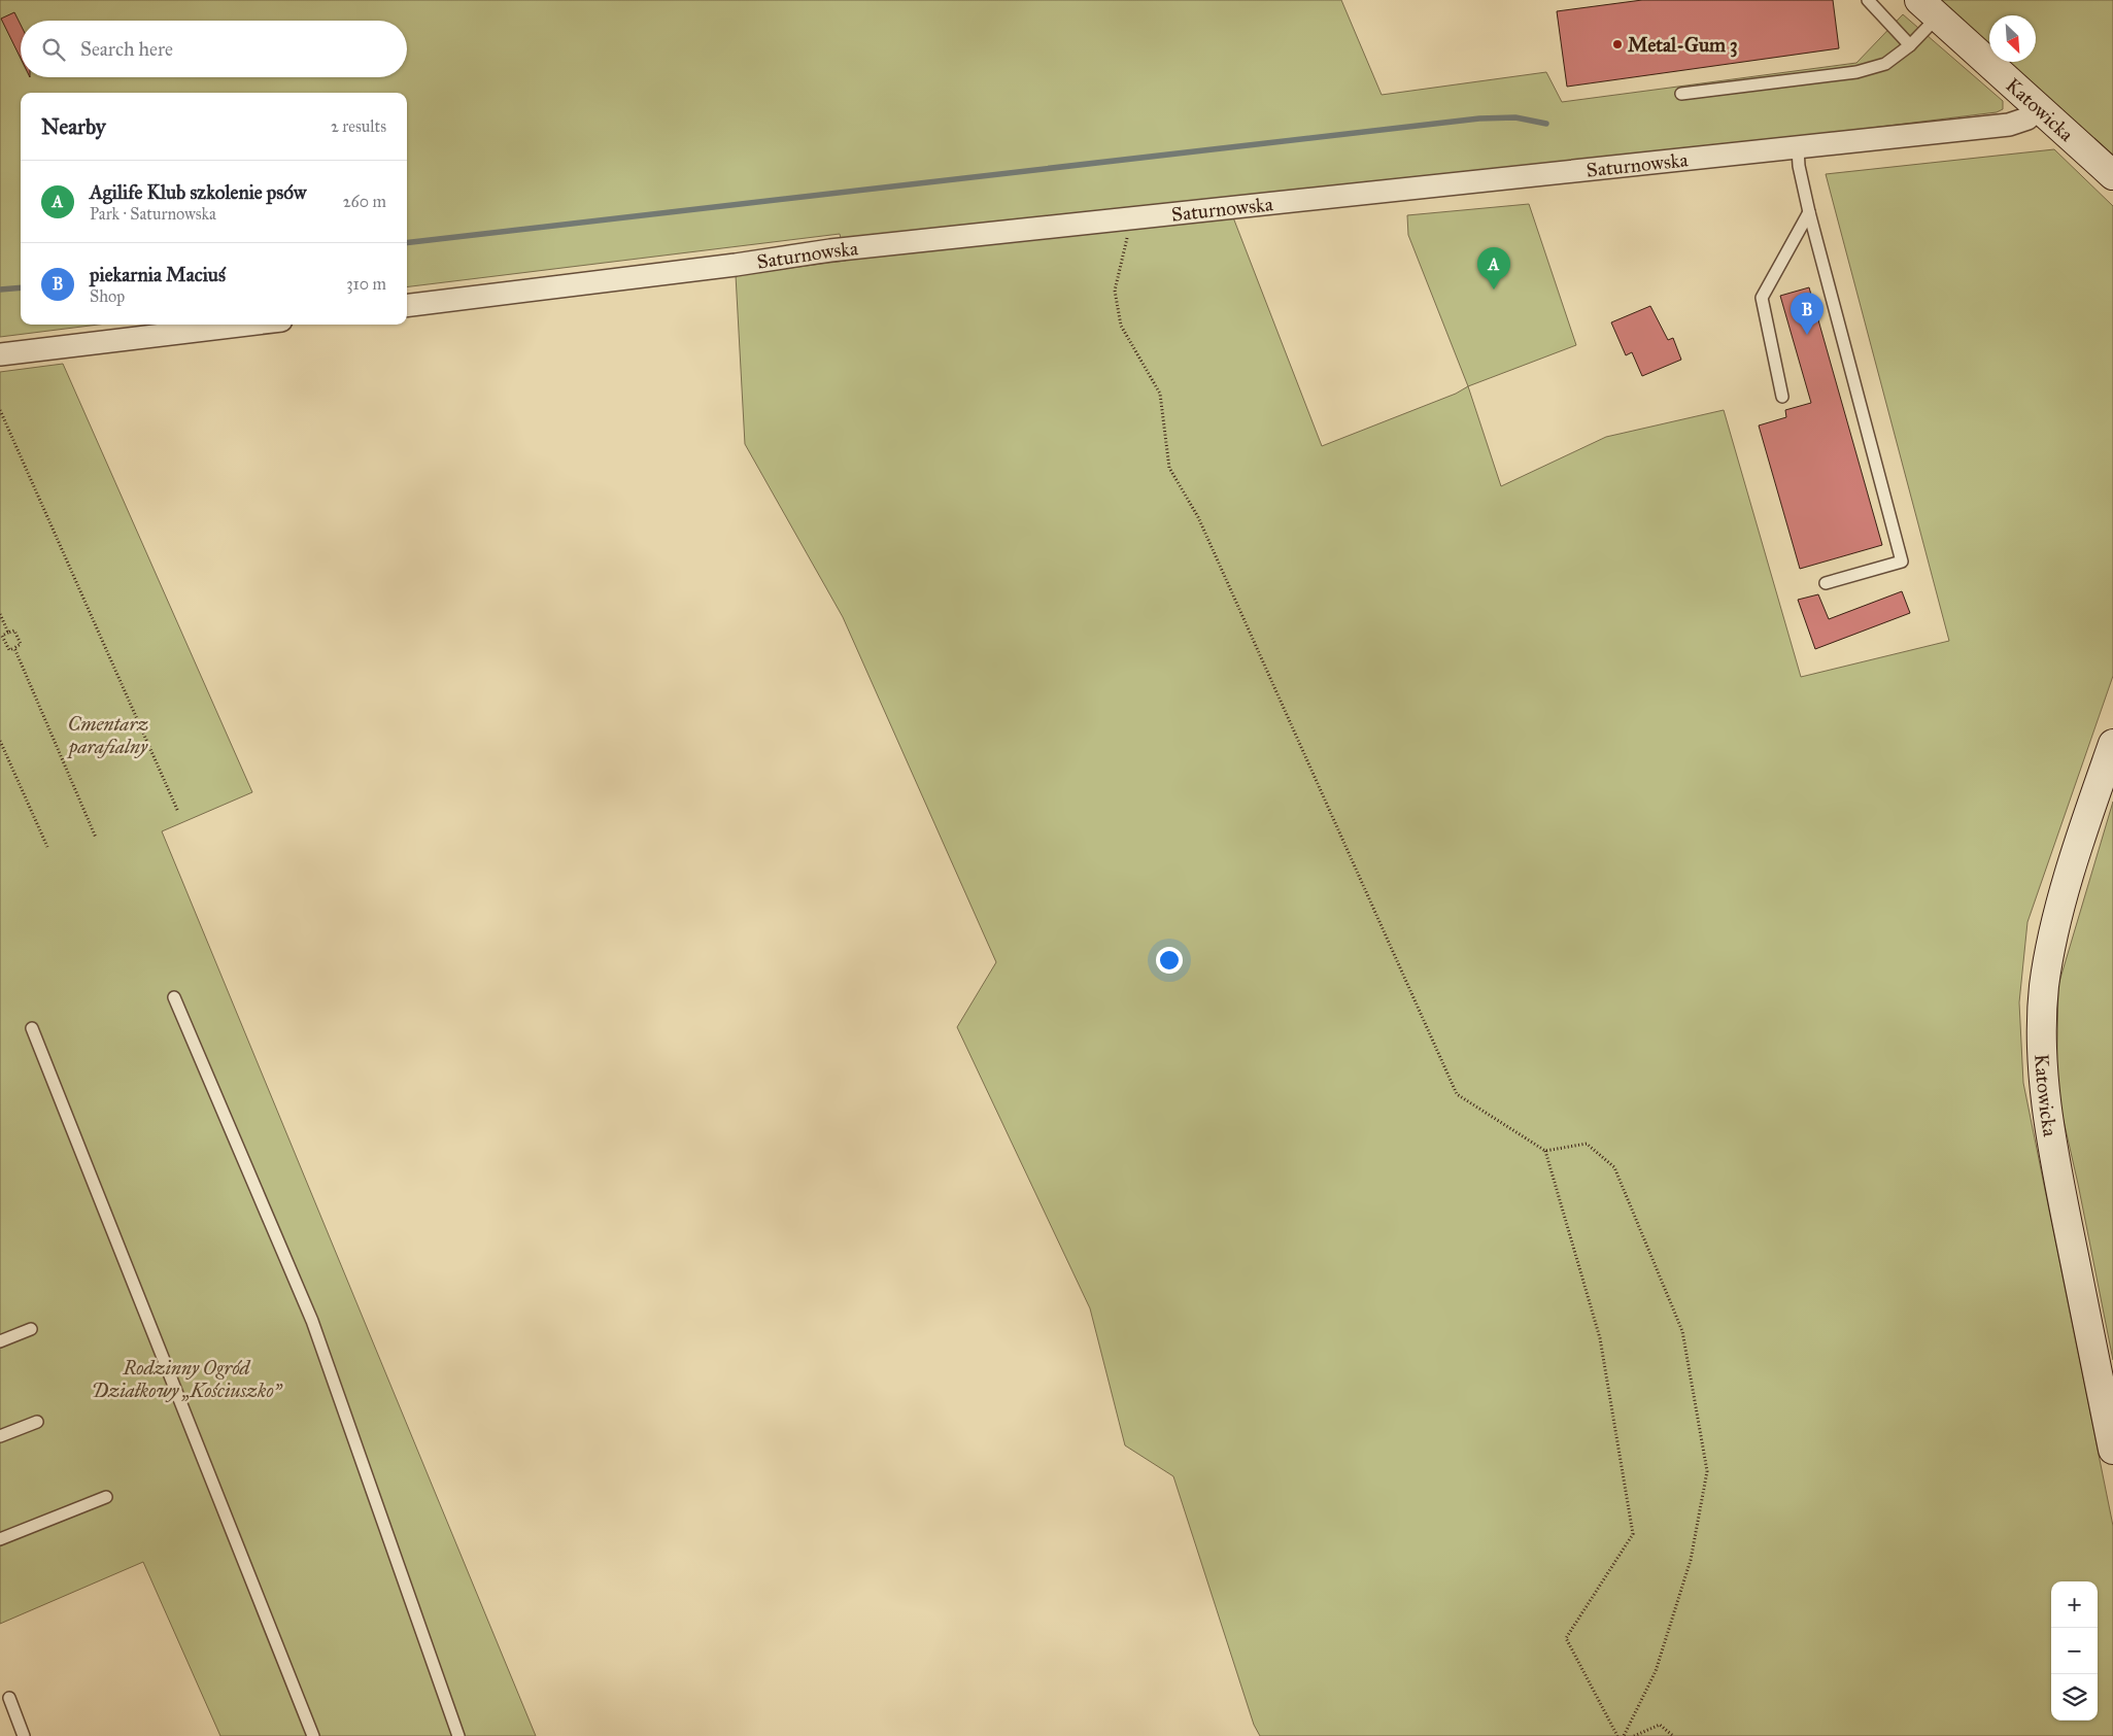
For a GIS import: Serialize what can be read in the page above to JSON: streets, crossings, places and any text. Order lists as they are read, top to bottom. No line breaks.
{"streets":{"street":["Katowicka","Saturnowska"]},"crossings":[["Katowicka","Saturnowska"]],"parks":["Cmentarz parafialny","Rodzinny Ogród Działkowy „Kościuszko”"],"places":["Metal-Gum 3"],"north":"bottom right","page":{"search":"Search here","heading":["Nearby","2 results"],"list":[{"mark":"A","name":"Agilife Klub szkolenie psów","note":"Park · Saturnowska","value":"260 m"},{"mark":"B","name":"piekarnia Maciuś","note":"Shop","value":"310 m"}],"pins":["A","B"],"map_buttons":["+","−"]}}
